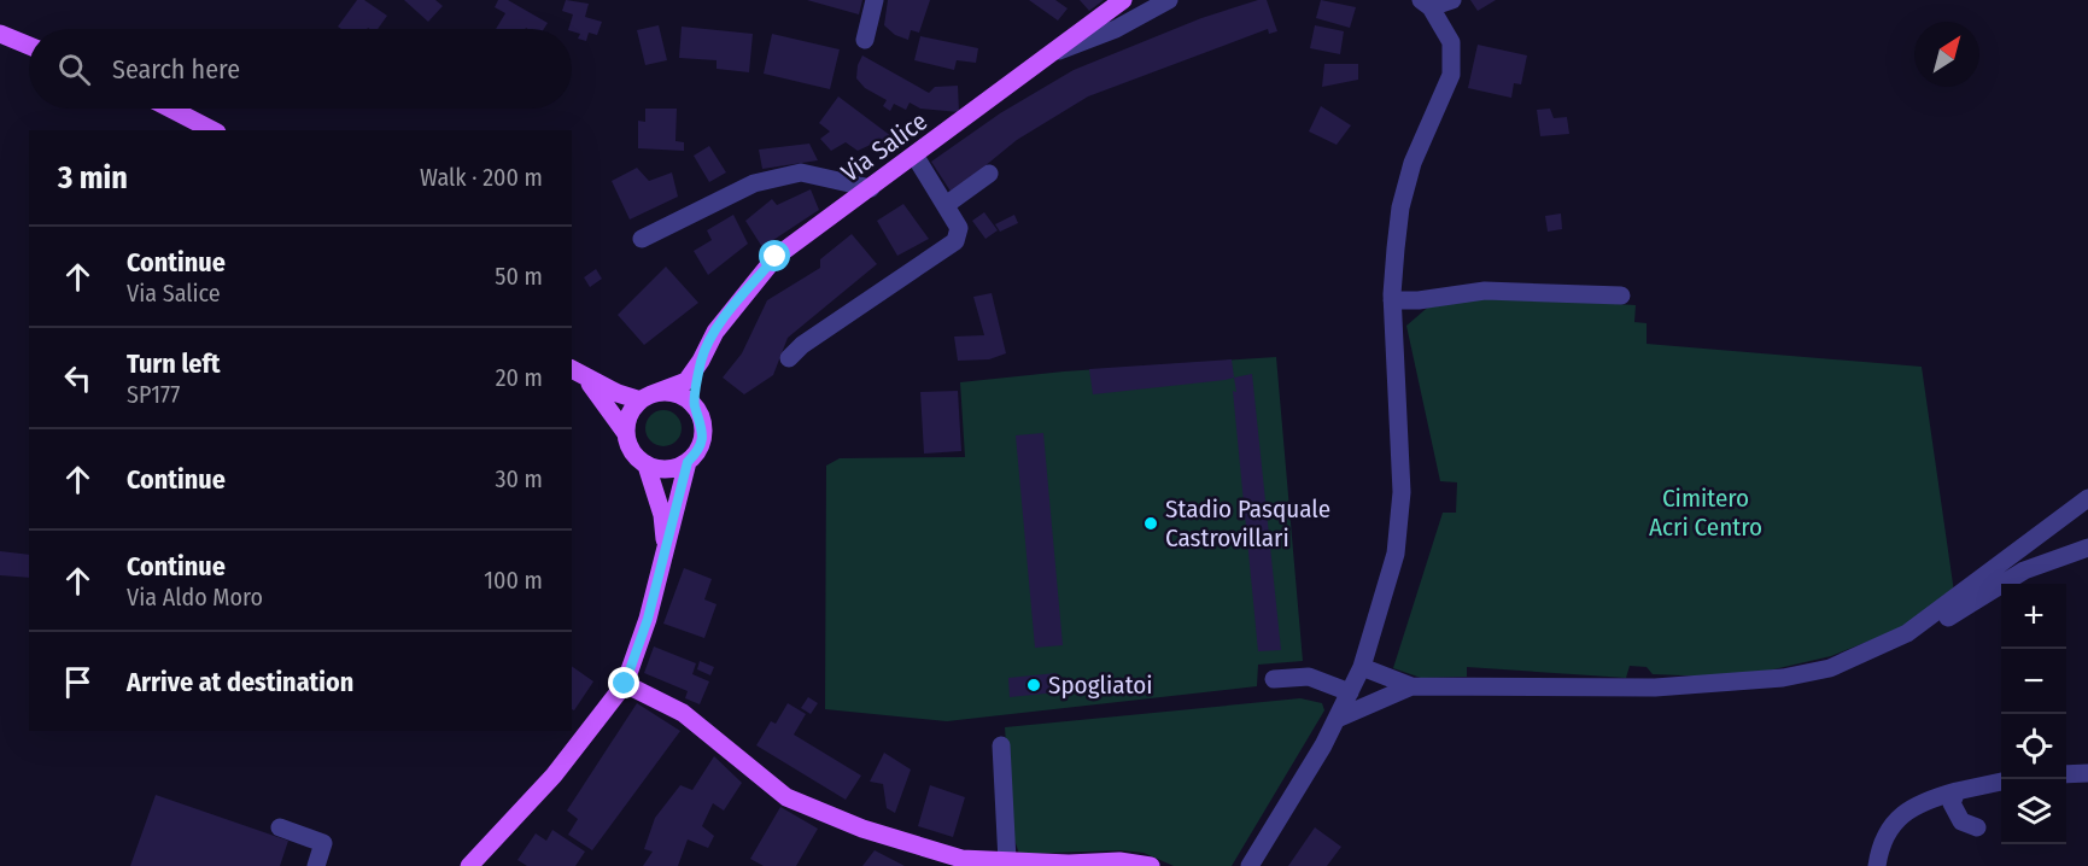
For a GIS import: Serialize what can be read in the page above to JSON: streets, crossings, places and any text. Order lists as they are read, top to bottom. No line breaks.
{"streets":{"main road":["Via Salice"]},"parks":["Cimitero Acri Centro"],"places":["Stadio Pasquale Castrovillari","Spogliatoi"],"north":"top right","page":{"search":"Search here","heading":["3 min","Walk · 200 m"],"list":[["Continue","Via Salice","50 m"],["Turn left","SP177","20 m"],["Continue","30 m"],["Continue","Via Aldo Moro","100 m"],"Arrive at destination"],"map_buttons":["+","−"]}}
